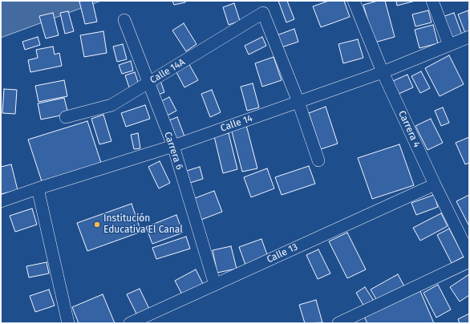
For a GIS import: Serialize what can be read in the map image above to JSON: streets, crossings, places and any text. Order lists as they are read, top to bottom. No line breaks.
{"streets":{"street":["Calle 14A","Calle 14","Carrera 4","Carrera 6","Calle 13"]},"crossings":[["Calle 14A","Calle 14"],["Calle 14A","Carrera 6"],["Calle 14","Carrera 4"],["Calle 14","Carrera 6"],["Carrera 4","Calle 13"],["Carrera 6","Calle 13"]],"places":["Institución Educativa El Canal"]}
